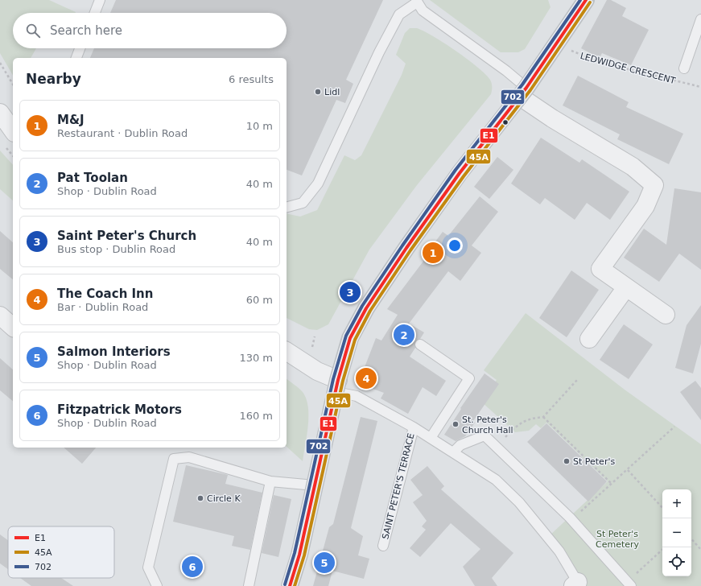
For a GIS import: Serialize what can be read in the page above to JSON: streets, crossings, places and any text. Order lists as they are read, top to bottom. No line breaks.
{"streets":{"lane":["SAINT PETER'S TERRACE"],"path":["LEDWIDGE CRESCENT"]},"parks":["St Peter's Cemetery"],"places":["Lidl","St. Peter's Church Hall","St Peter's","Circle K"],"lines":["transit line E1","transit line 702","transit line 45A"],"legend":["E1","45A","702"],"page":{"search":"Search here","heading":["Nearby","6 results"],"list":[{"mark":"1","name":"M&J","note":"Restaurant · Dublin Road","value":"10 m"},{"mark":"2","name":"Pat Toolan","note":"Shop · Dublin Road","value":"40 m"},{"mark":"3","name":"Saint Peter's Church","note":"Bus stop · Dublin Road","value":"40 m"},{"mark":"4","name":"The Coach Inn","note":"Bar · Dublin Road","value":"60 m"},{"mark":"5","name":"Salmon Interiors","note":"Shop · Dublin Road","value":"130 m"},{"mark":"6","name":"Fitzpatrick Motors","note":"Shop · Dublin Road","value":"160 m"}],"pins":["1","3","2","4","5","6"],"map_buttons":["+","−"]}}
